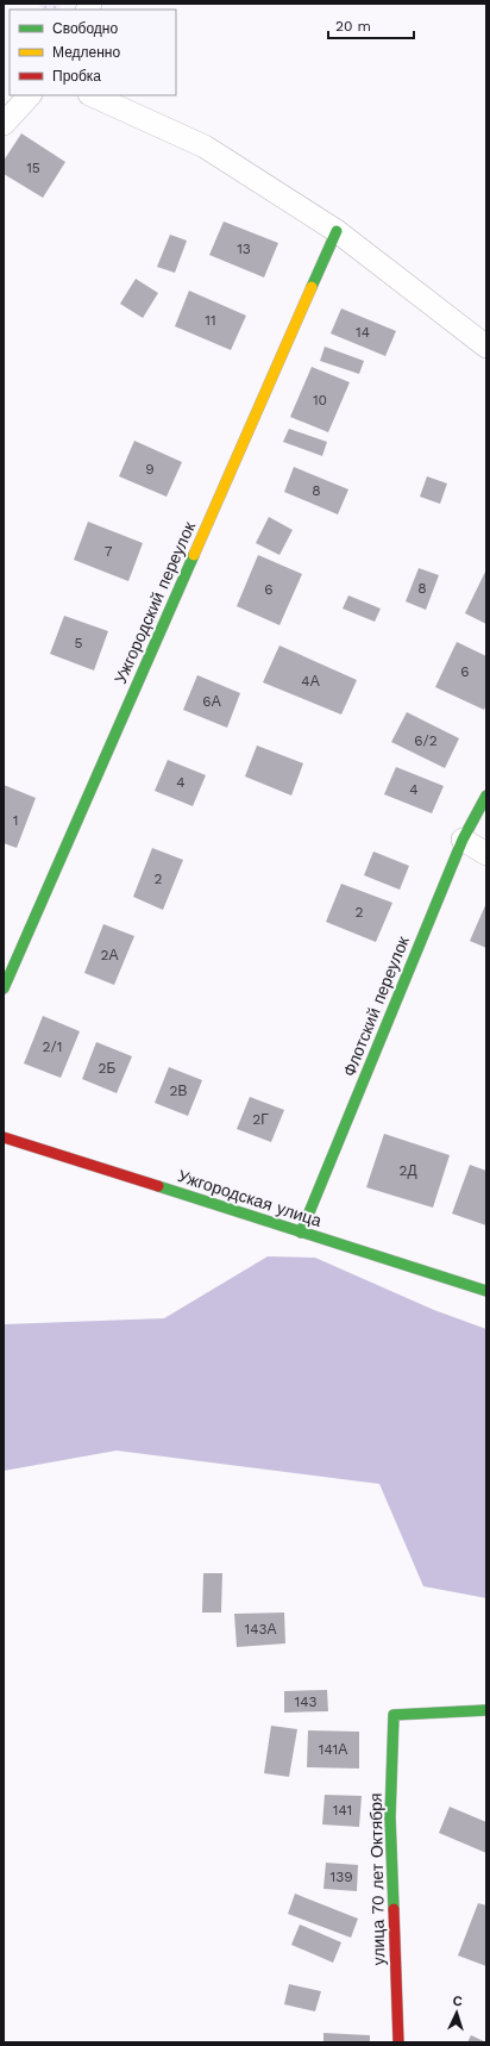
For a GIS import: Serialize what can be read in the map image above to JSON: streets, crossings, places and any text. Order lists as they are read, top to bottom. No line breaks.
{"streets":{"street":["Ужгородский переулок","Флотский переулок","Ужгородская улица","улица 70 лет Октября"]},"crossings":[["Флотский переулок","Ужгородская улица"]],"house_numbers":["15","13","11","14","10","9","8","7","8","6","5","6","4А","6А","6/2","4","4","1","2","2","2А","2/1","2Б","2В","2Г","2Д","143А","143","141А","141","139"],"legend":["Свободно","Медленно","Пробка"],"scale_bar":"20 m","north":"top"}
